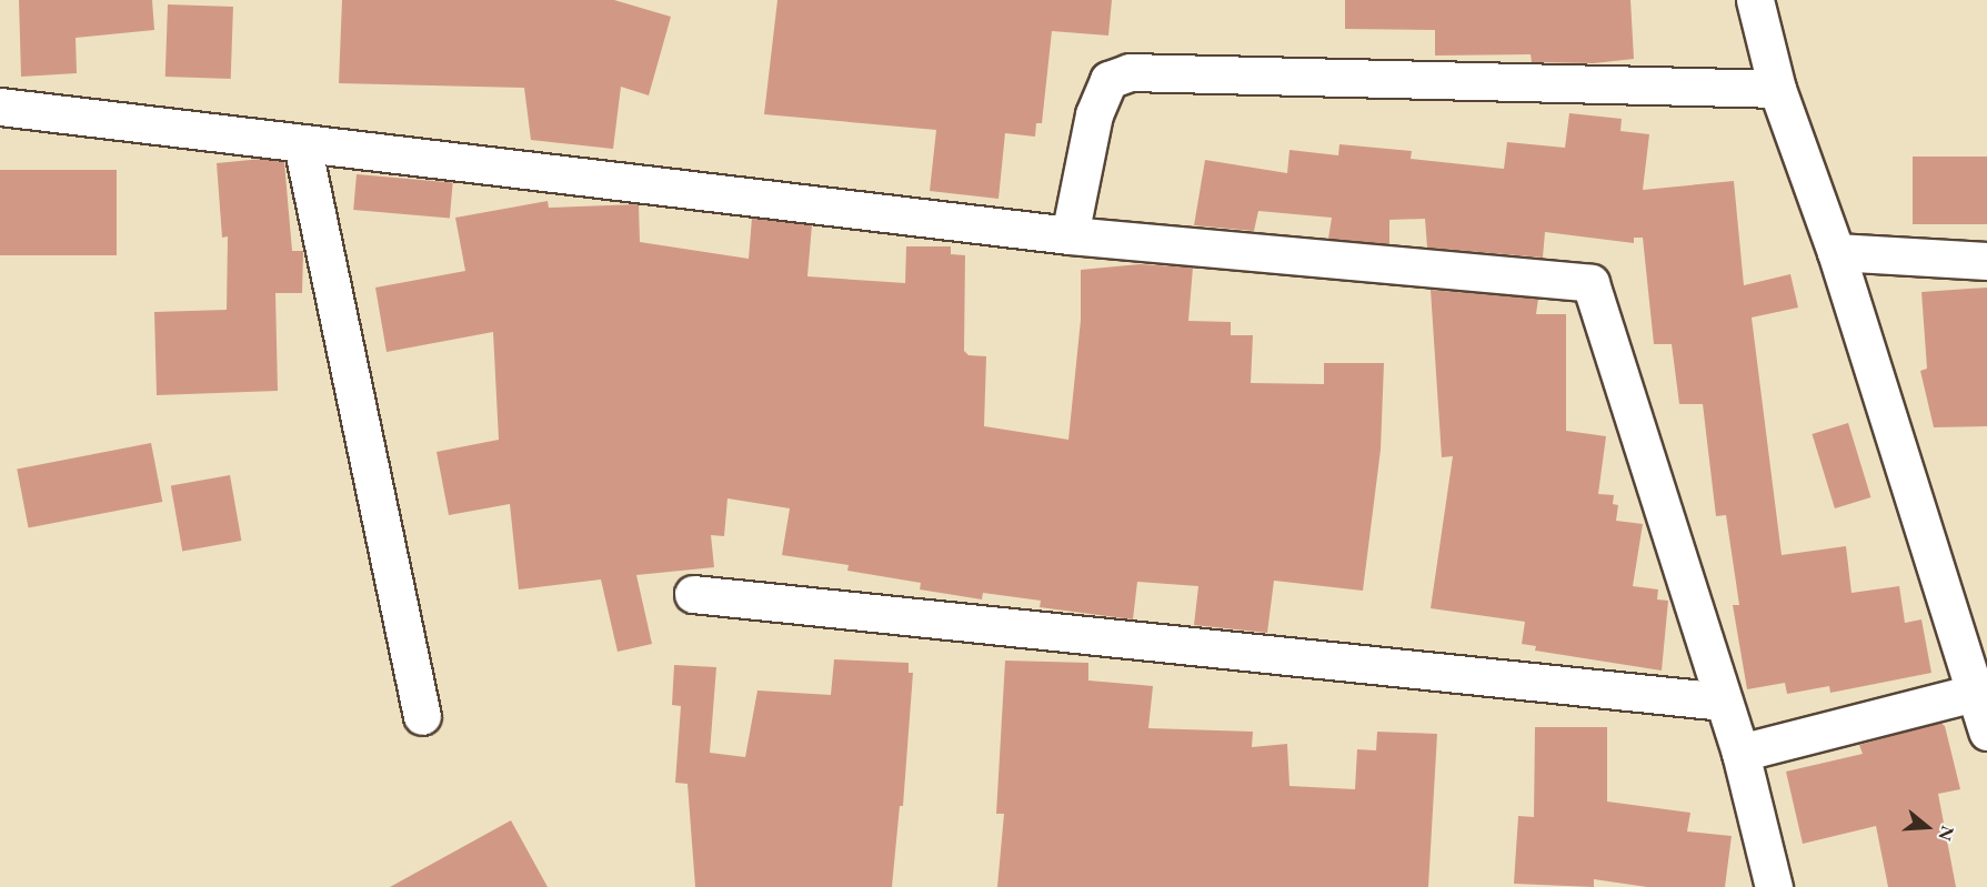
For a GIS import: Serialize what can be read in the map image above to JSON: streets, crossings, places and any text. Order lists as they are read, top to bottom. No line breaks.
{"north":"right"}
